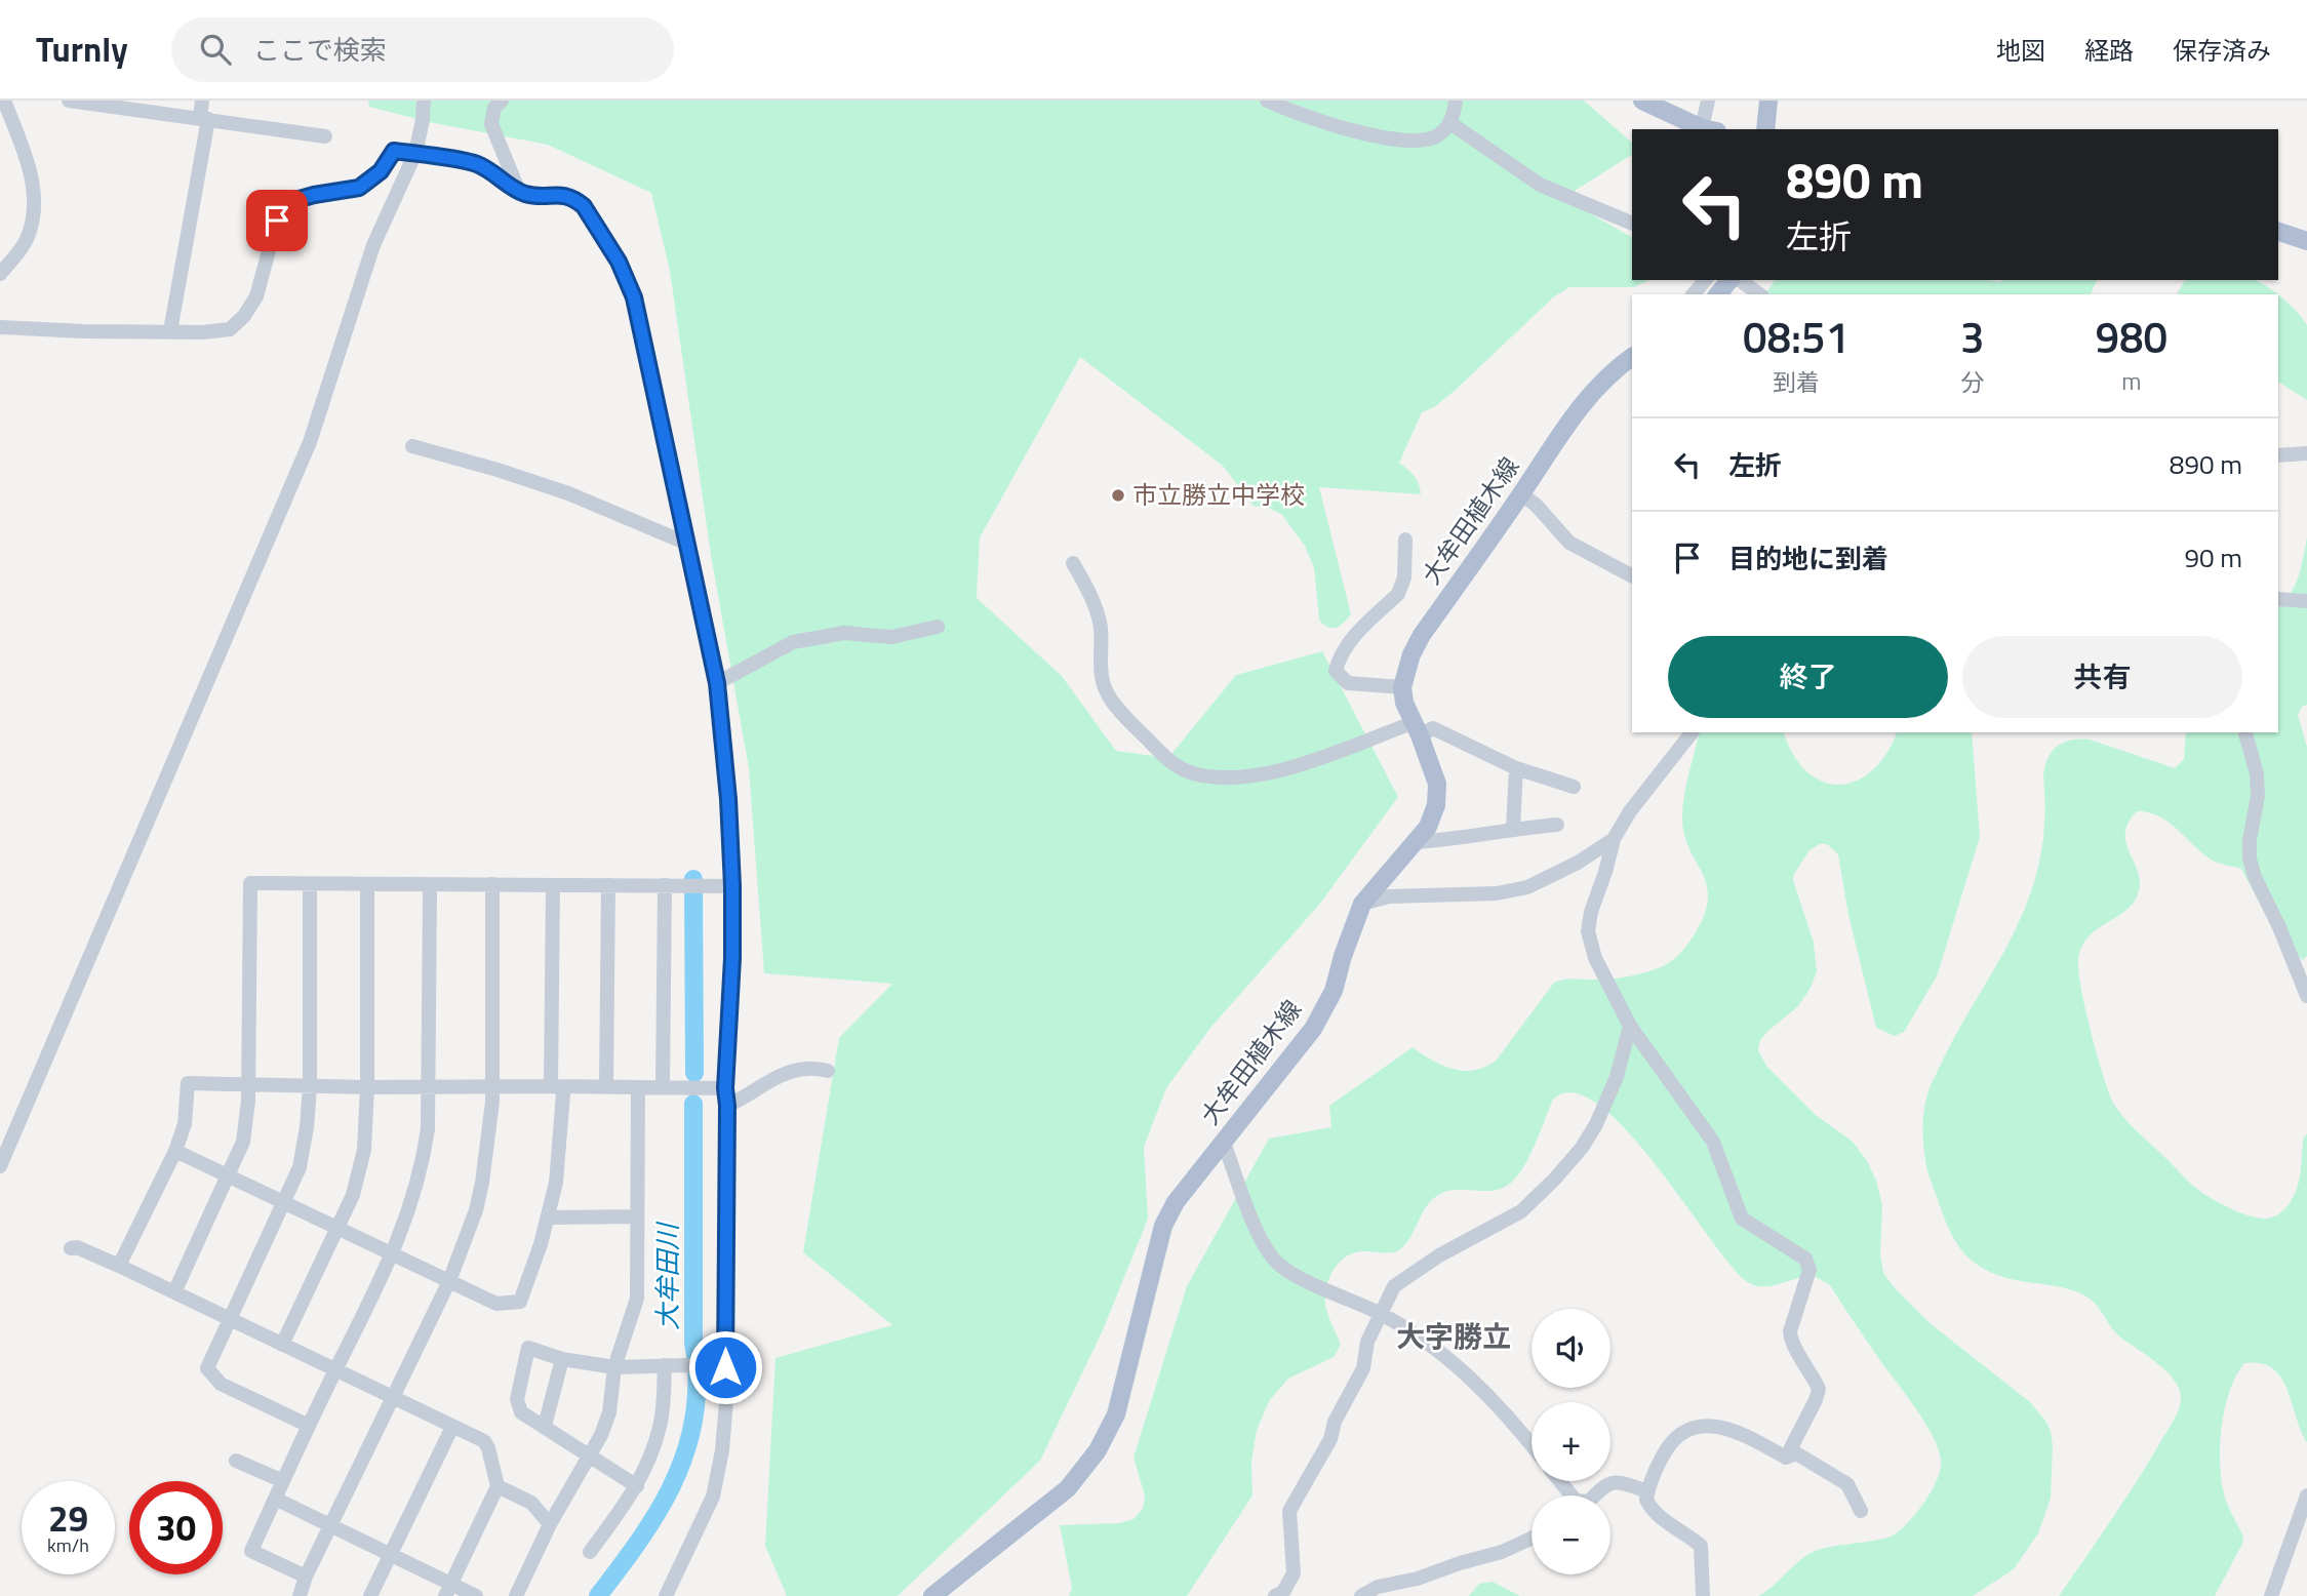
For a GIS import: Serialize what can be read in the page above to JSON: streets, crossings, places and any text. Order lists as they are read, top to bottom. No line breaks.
{"streets":{"main road":["大牟田植木線"]},"districts":["大字勝立"],"water":["大牟田川"],"places":["市立勝立中学校"],"page":{"header":"Turnly","search":"ここで検索","nav":["地図","経路","保存済み"],"turn":["890 m","左折"],"eta":["08:51","到着","3","分","980","m"],"list":[{"name":"左折","value":"890 m"},{"name":"目的地に到着","value":"90 m"}],"buttons":["終了","共有"],"map_buttons":["+","−"],"speed":"29 km/h","limit":"30"}}
